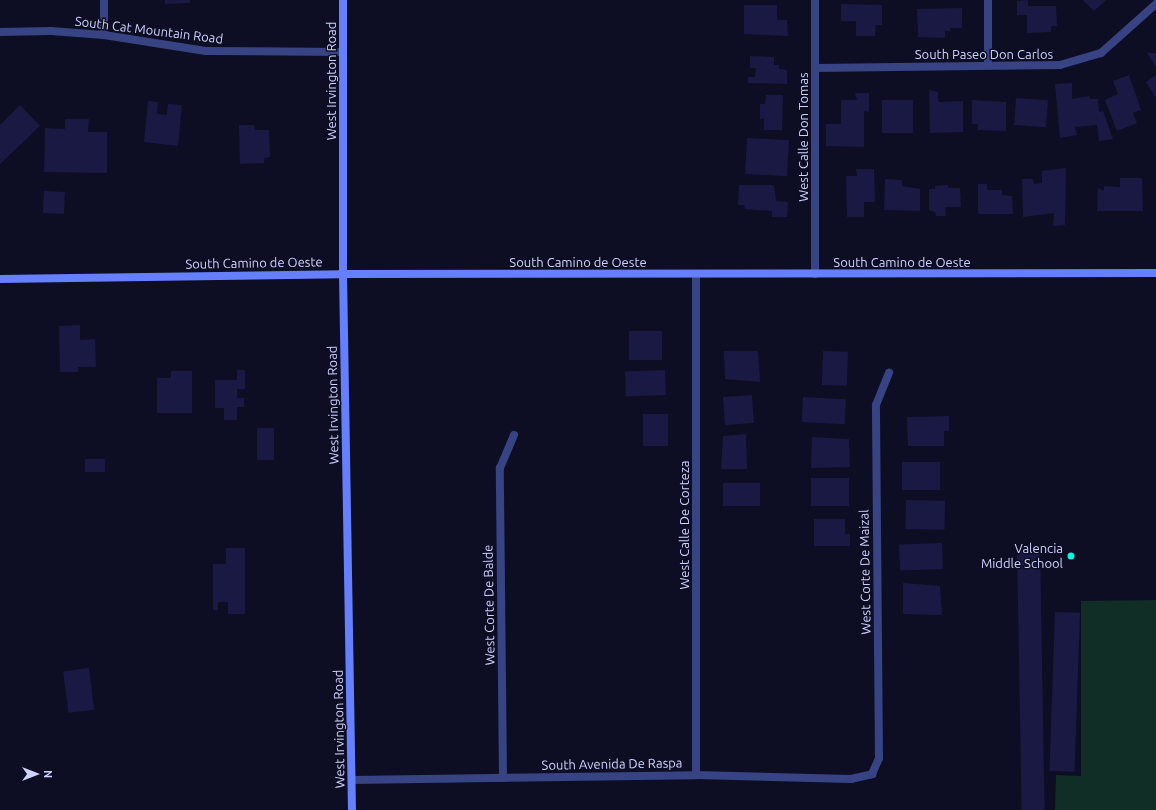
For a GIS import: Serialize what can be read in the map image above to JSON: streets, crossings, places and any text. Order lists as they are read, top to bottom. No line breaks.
{"streets":{"street":["South Cat Mountain Road","South Paseo Don Carlos","West Irvington Road","West Calle Don Tomas","South Camino de Oeste","West Calle De Corteza","West Corte De Maizal","West Corte De Balde","South Avenida De Raspa"]},"crossings":[["South Cat Mountain Road","West Irvington Road"],["South Paseo Don Carlos","West Calle Don Tomas"],["West Irvington Road","South Camino de Oeste"],["West Irvington Road","South Avenida De Raspa"],["West Calle Don Tomas","South Camino de Oeste"],["South Camino de Oeste","West Calle De Corteza"],["West Calle De Corteza","South Avenida De Raspa"],["West Corte De Maizal","South Avenida De Raspa"],["West Corte De Balde","South Avenida De Raspa"]],"places":["Valencia Middle School"],"north":"right"}
